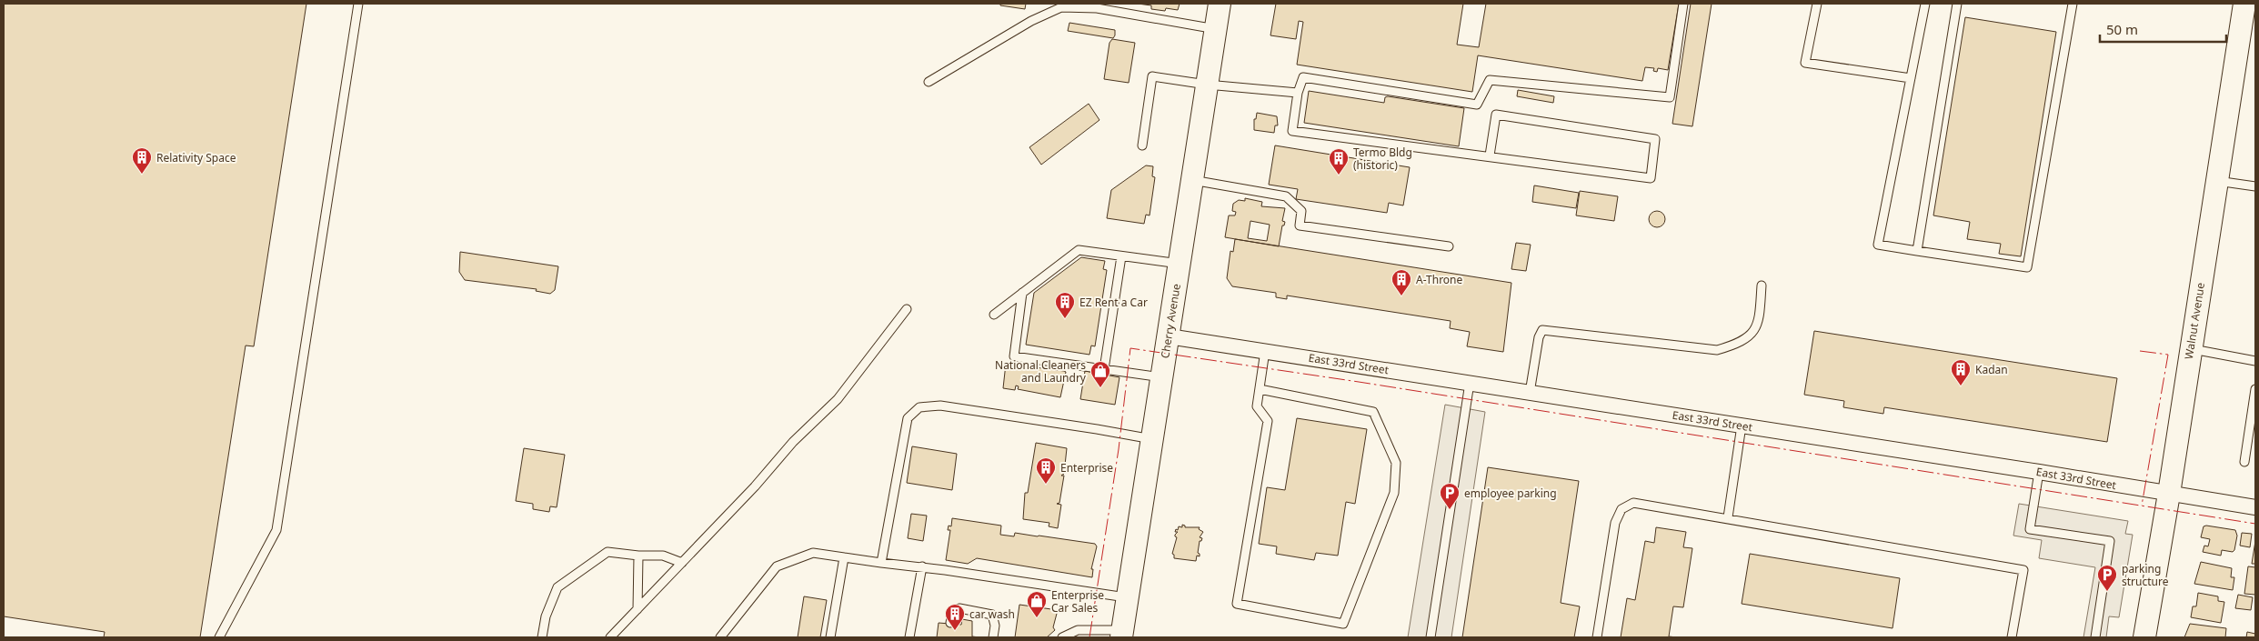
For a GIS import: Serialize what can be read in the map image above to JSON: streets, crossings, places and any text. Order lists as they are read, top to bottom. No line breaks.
{"streets":{"main road":["Cherry Avenue","Walnut Avenue"],"street":["East 33rd Street"]},"crossings":[["Cherry Avenue","East 33rd Street"],["Walnut Avenue","East 33rd Street"]],"places":{"building":["Relativity Space","Termo Bldg (historic)","A-Throne","EZ Rent a Car","Kadan","Enterprise","car wash"],"shop":["National Cleaners and Laundry","Enterprise Car Sales"],"parking":["employee parking","parking structure"]},"scale_bar":"50 m"}
